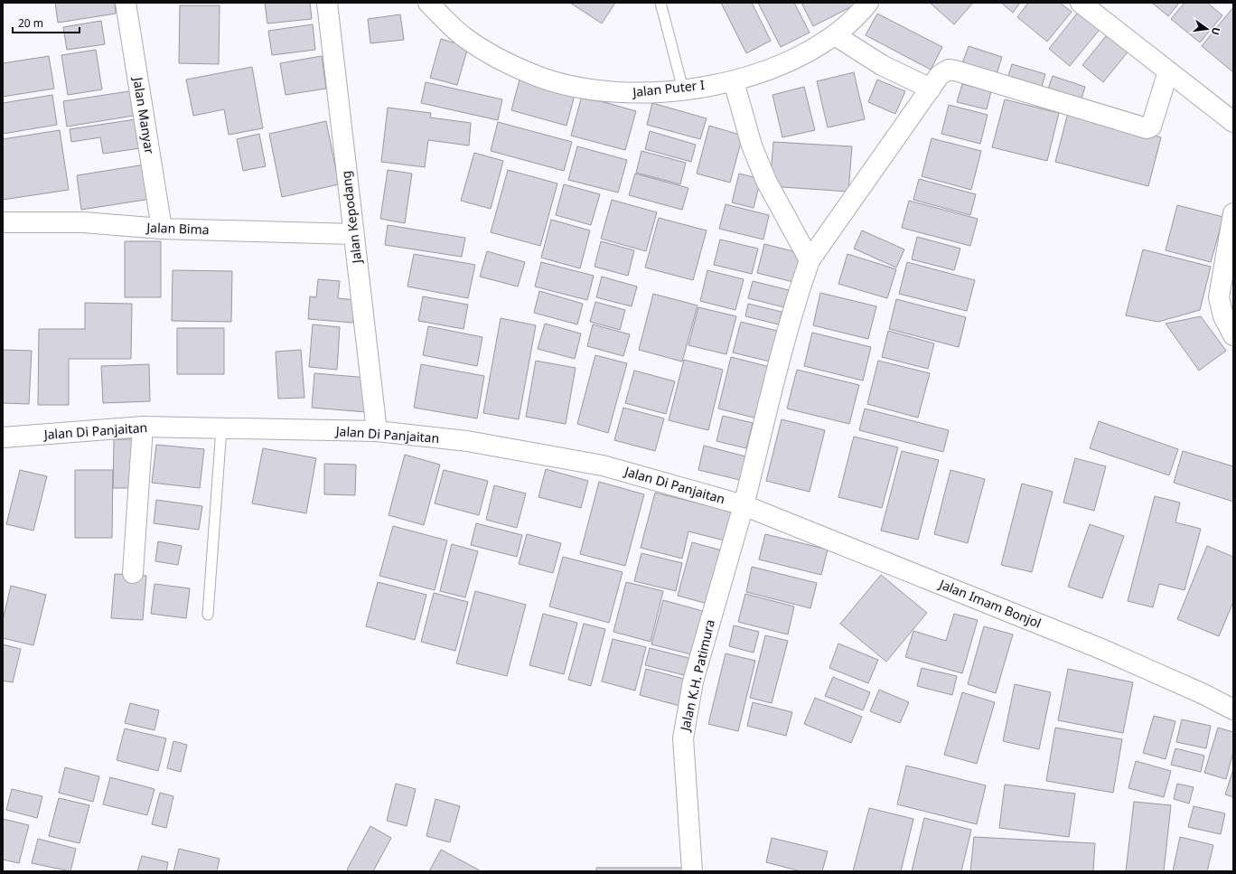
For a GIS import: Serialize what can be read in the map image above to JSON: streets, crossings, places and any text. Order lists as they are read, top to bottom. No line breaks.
{"streets":{"street":["Jalan Puter I","Jalan Manyar","Jalan Kepodang","Jalan Bima","Jalan Di Panjaitan","Jalan Imam Bonjol","Jalan K.H. Patimura"]},"crossings":[["Jalan Manyar","Jalan Bima"],["Jalan Kepodang","Jalan Bima"],["Jalan Kepodang","Jalan Di Panjaitan"],["Jalan Di Panjaitan","Jalan Imam Bonjol"],["Jalan Di Panjaitan","Jalan K.H. Patimura"],["Jalan Imam Bonjol","Jalan K.H. Patimura"]],"scale_bar":"20 m","north":"right"}
